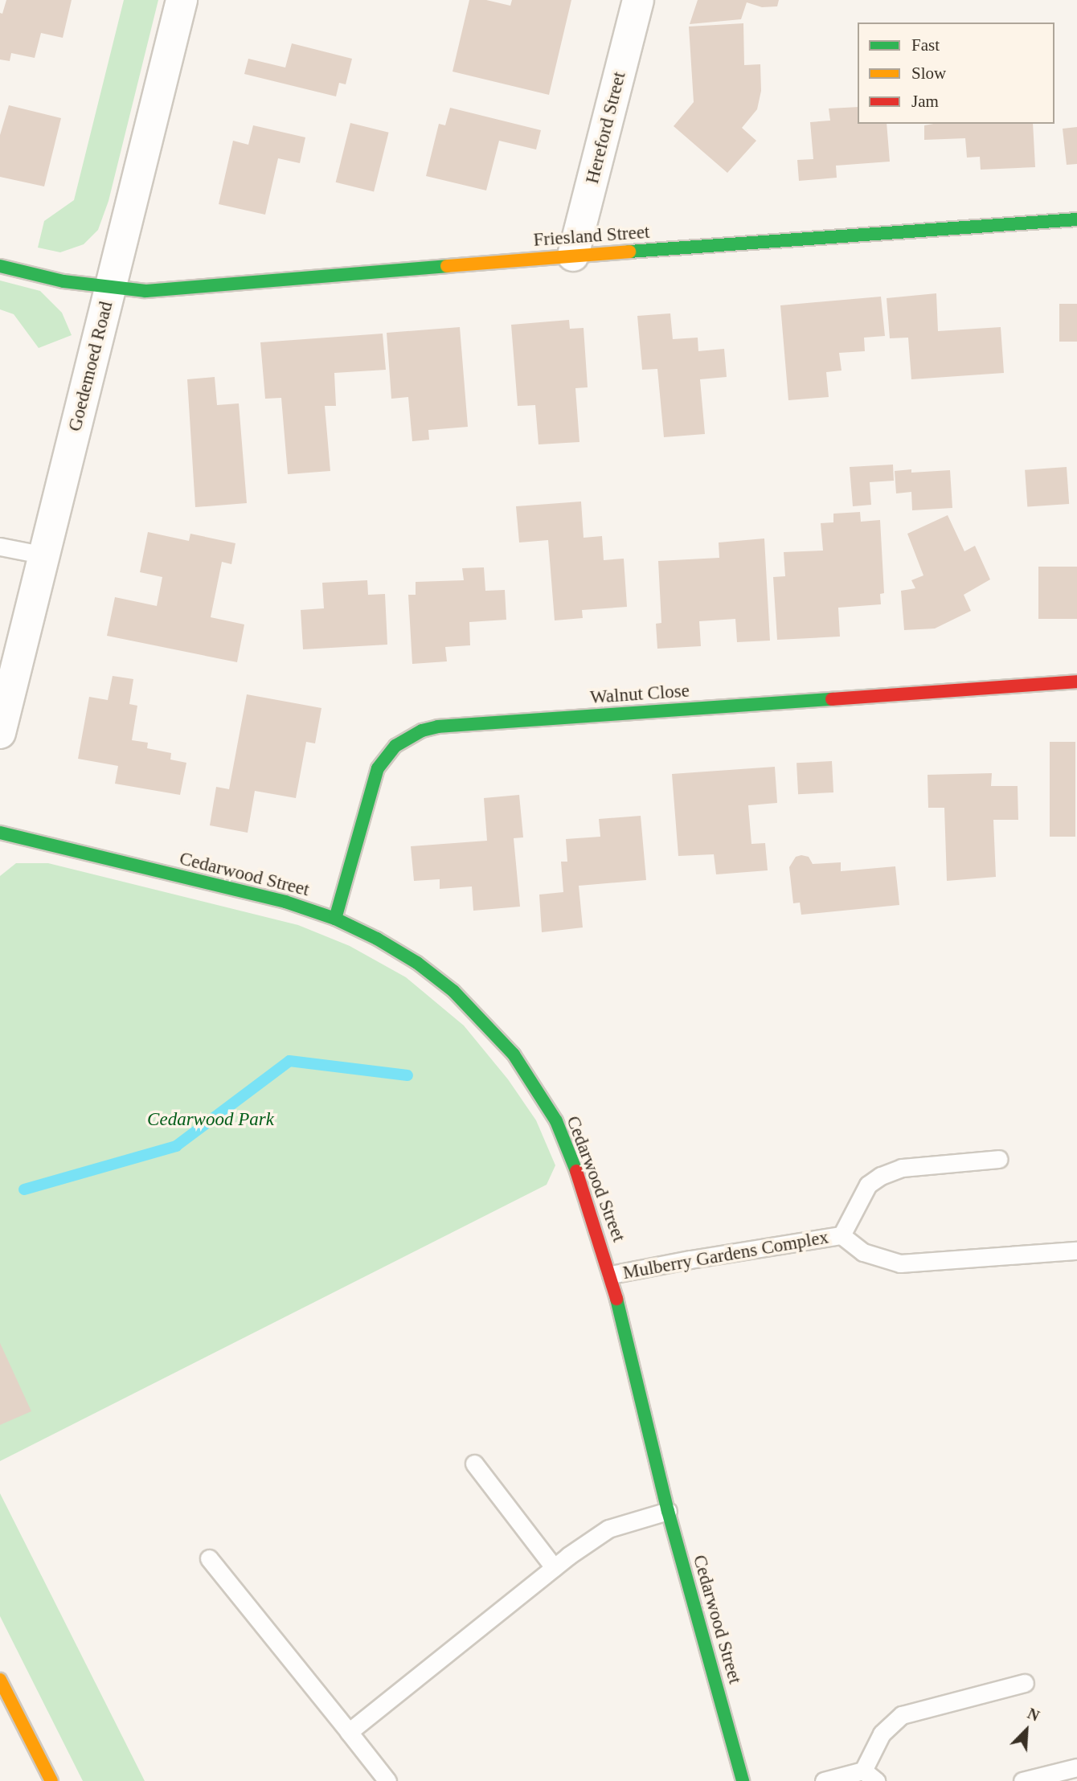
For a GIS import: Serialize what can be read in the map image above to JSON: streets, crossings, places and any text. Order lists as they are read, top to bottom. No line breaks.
{"streets":{"street":["Hereford Street","Friesland Street","Goedemoed Road","Walnut Close","Cedarwood Street"],"lane":["Mulberry Gardens Complex"]},"crossings":[["Hereford Street","Friesland Street"],["Friesland Street","Goedemoed Road"],["Walnut Close","Cedarwood Street"],["Cedarwood Street","Mulberry Gardens Complex"]],"parks":["Cedarwood Park"],"legend":["Fast","Slow","Jam"],"north":"top right"}
